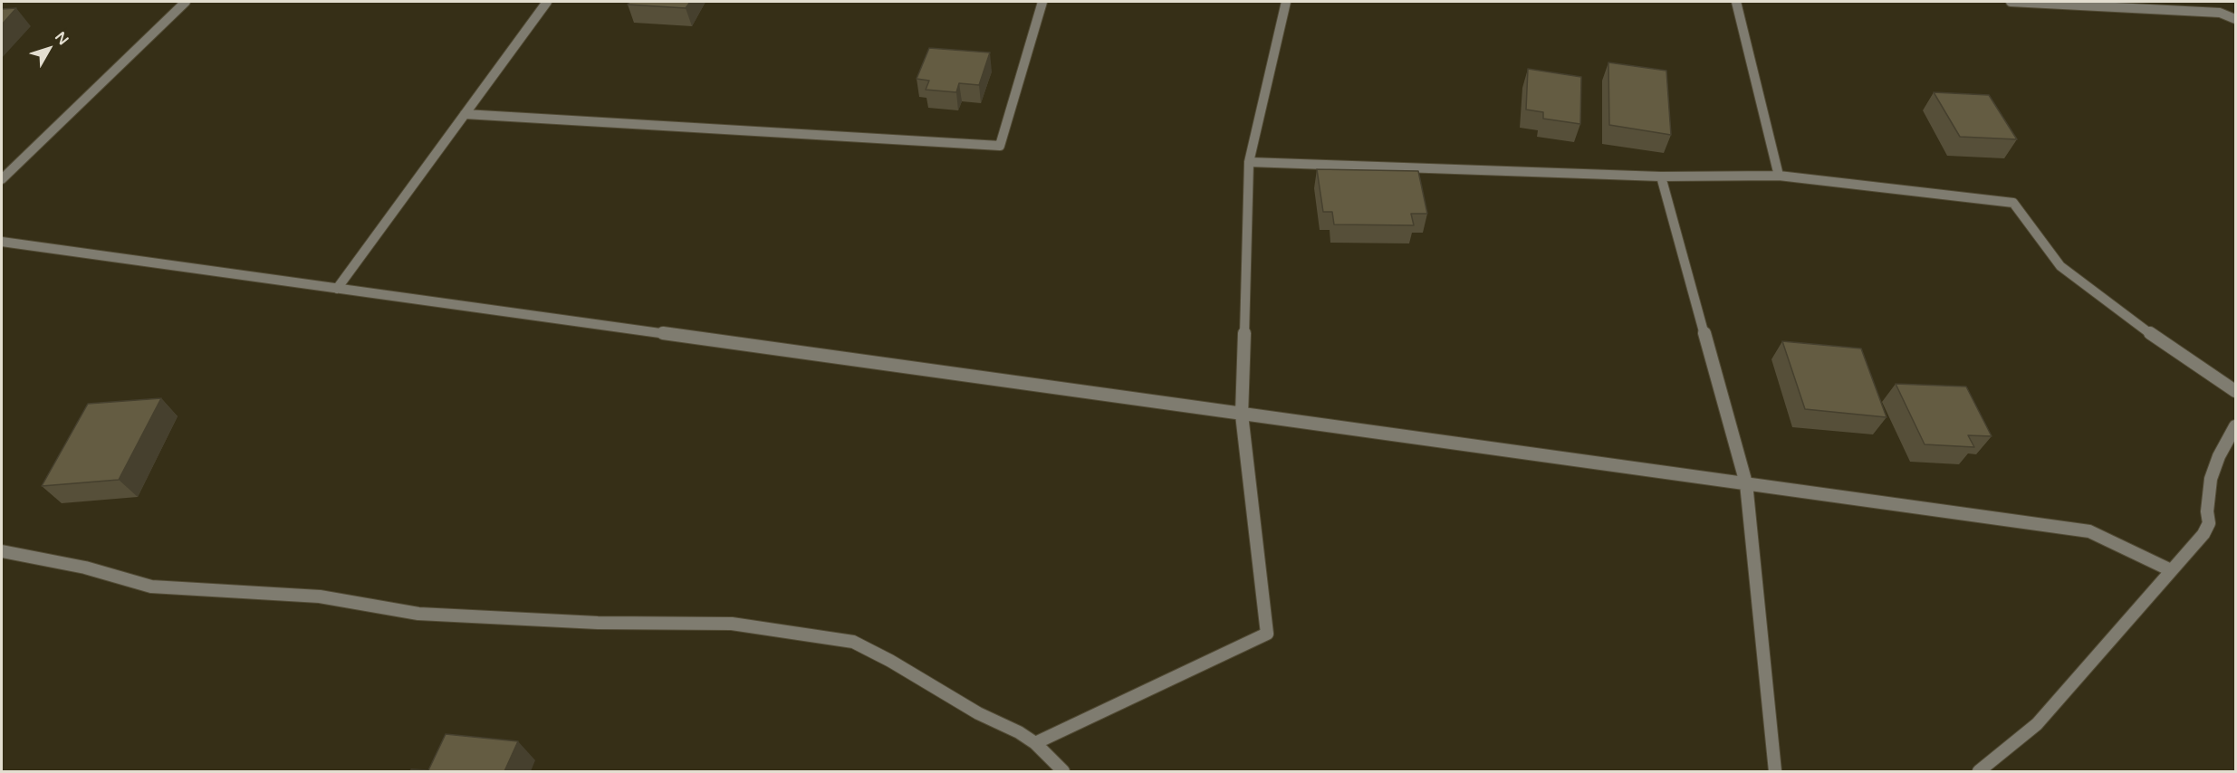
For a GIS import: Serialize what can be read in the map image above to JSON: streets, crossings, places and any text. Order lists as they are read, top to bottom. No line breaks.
{"north":"top right"}
